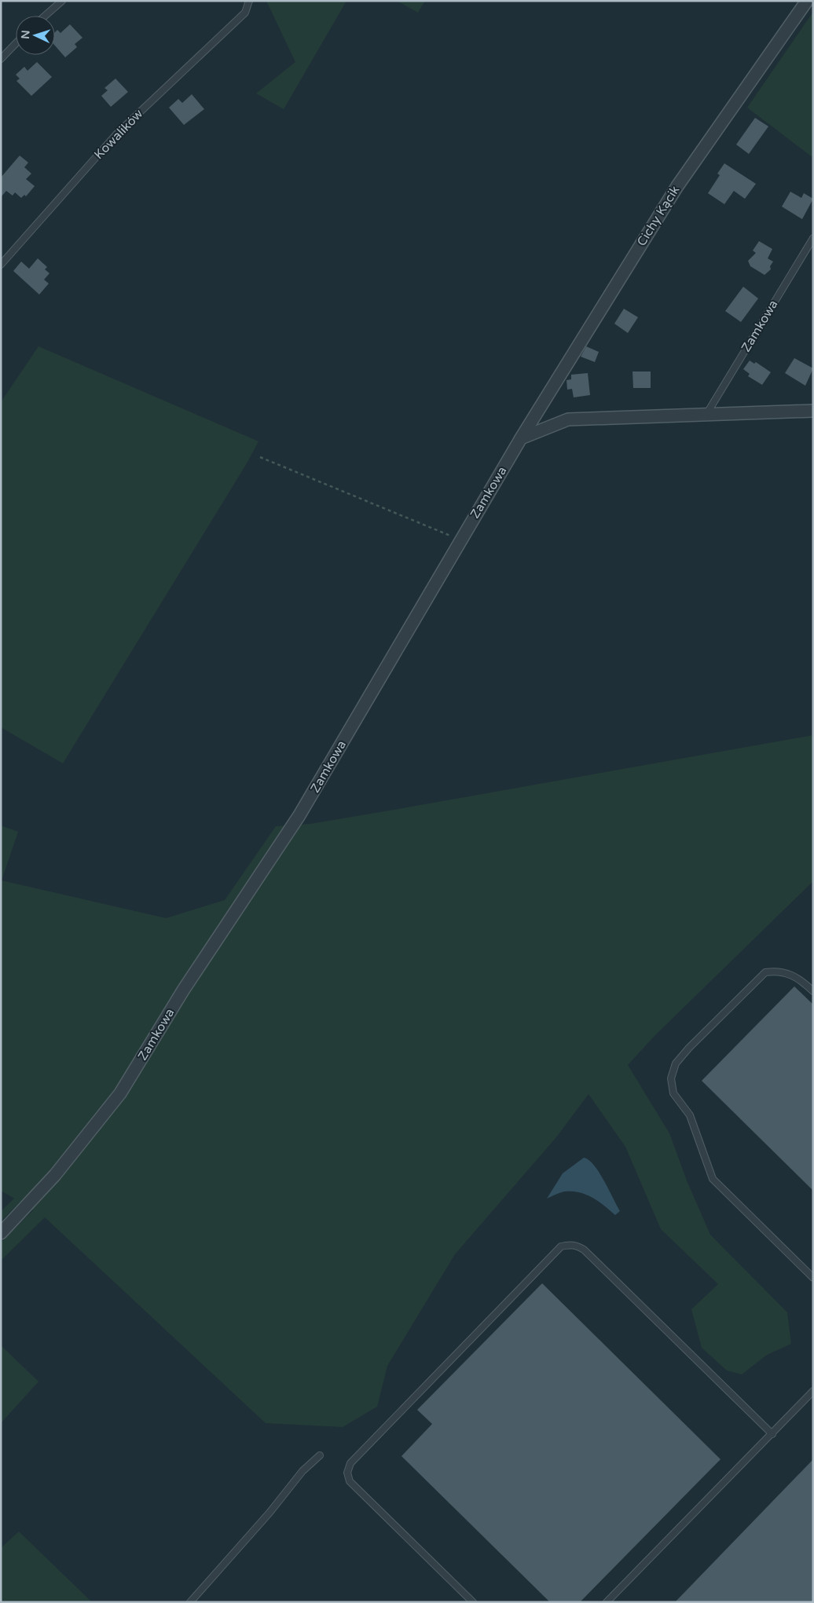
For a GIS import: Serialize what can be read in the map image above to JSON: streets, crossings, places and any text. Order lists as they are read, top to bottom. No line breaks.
{"streets":{"street":["Cichy Kącik","Zamkowa"],"lane":["Kowalików"]},"crossings":[["Cichy Kącik","Zamkowa"]],"north":"left"}
